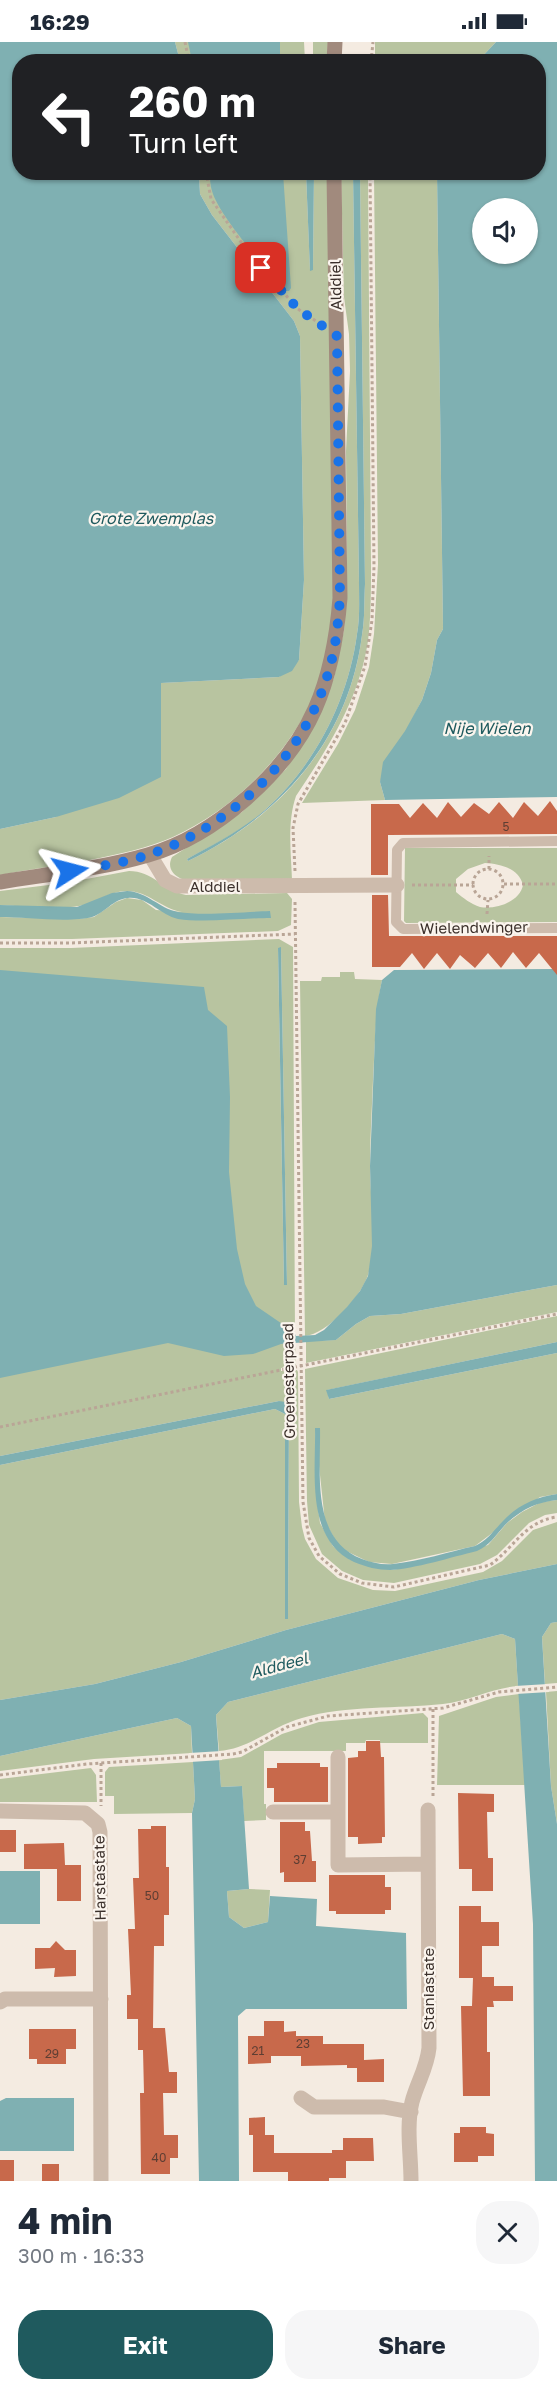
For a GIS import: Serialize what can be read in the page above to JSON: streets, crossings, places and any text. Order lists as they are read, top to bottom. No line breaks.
{"streets":{"street":["Alddiel","Harstastate","Staniastate"],"lane":["Wielendwinger"],"path":["Groenesterpaad"]},"crossings":[["Alddiel","Wielendwinger"]],"water":["Grote Zwemplas","Nije Wielen","Alddeel"],"house_numbers":["5","37","50","23","21","29","40"],"page":{"status":"16:29","turn":["260 m","Turn left"],"heading":["4 min","300 m · 16:33"],"buttons":["Exit","Share"]}}
